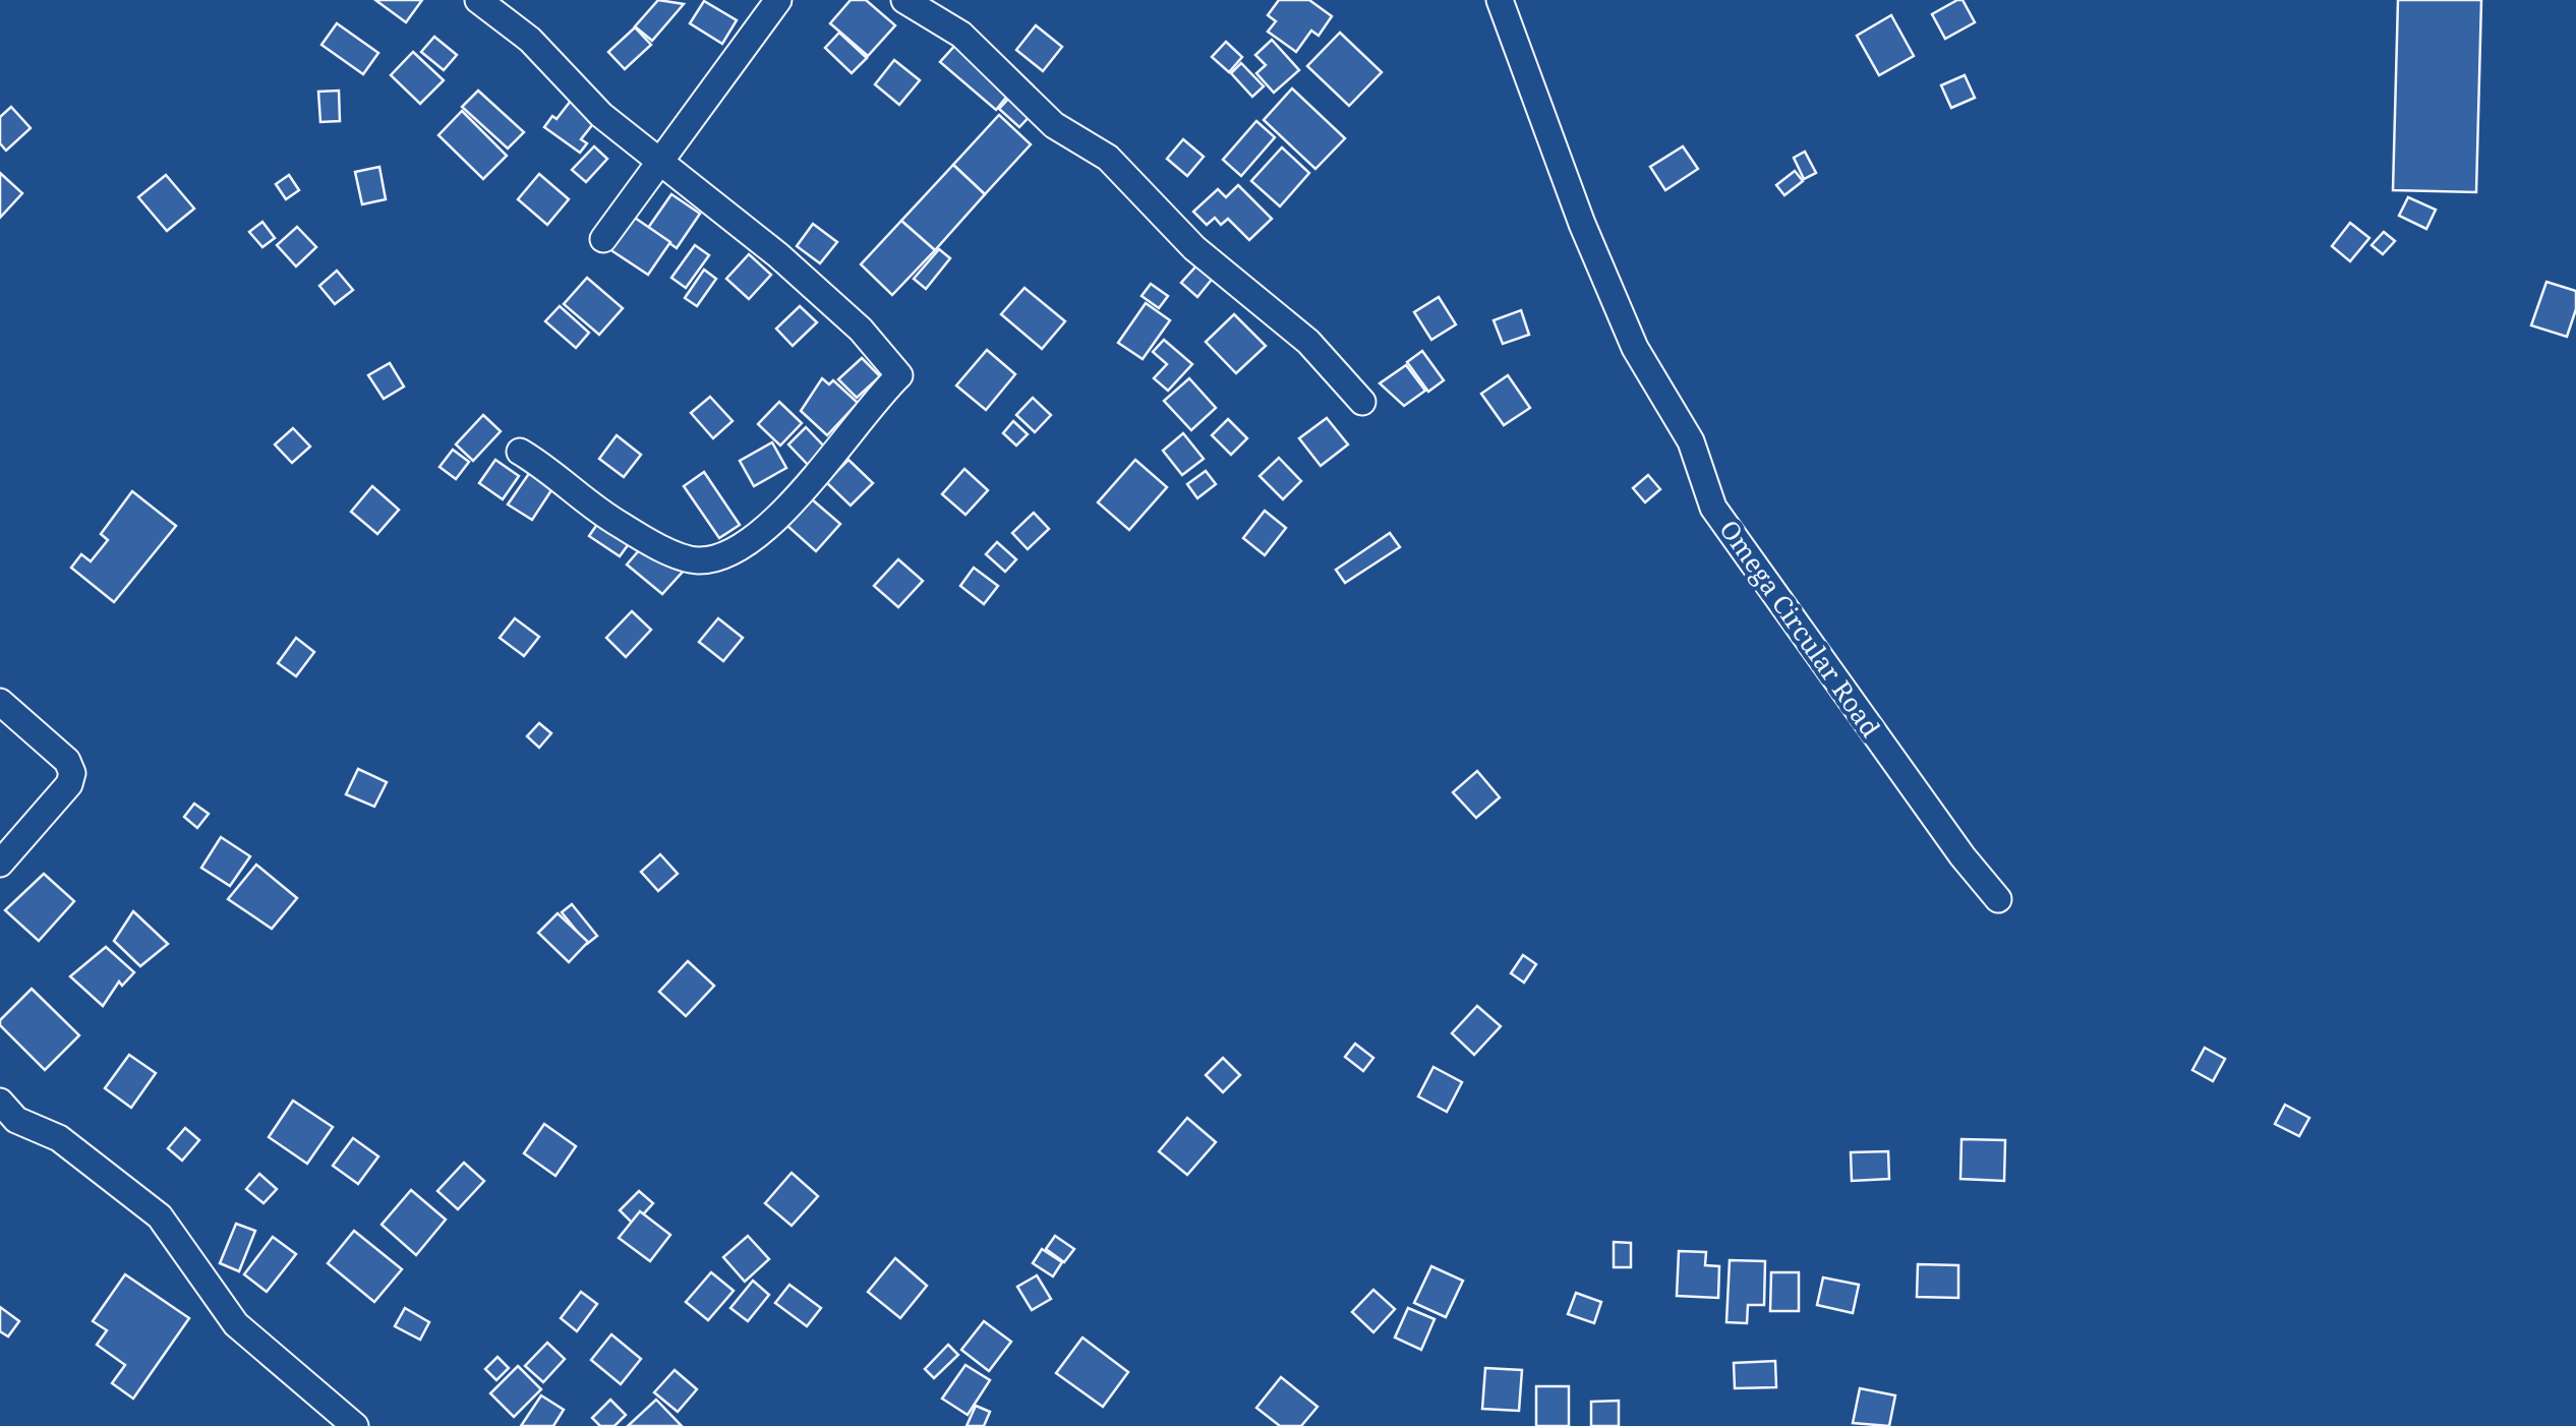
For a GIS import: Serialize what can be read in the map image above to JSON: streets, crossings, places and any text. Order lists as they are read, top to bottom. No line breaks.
{"streets":{"street":["Omega Circular Road"]}}
